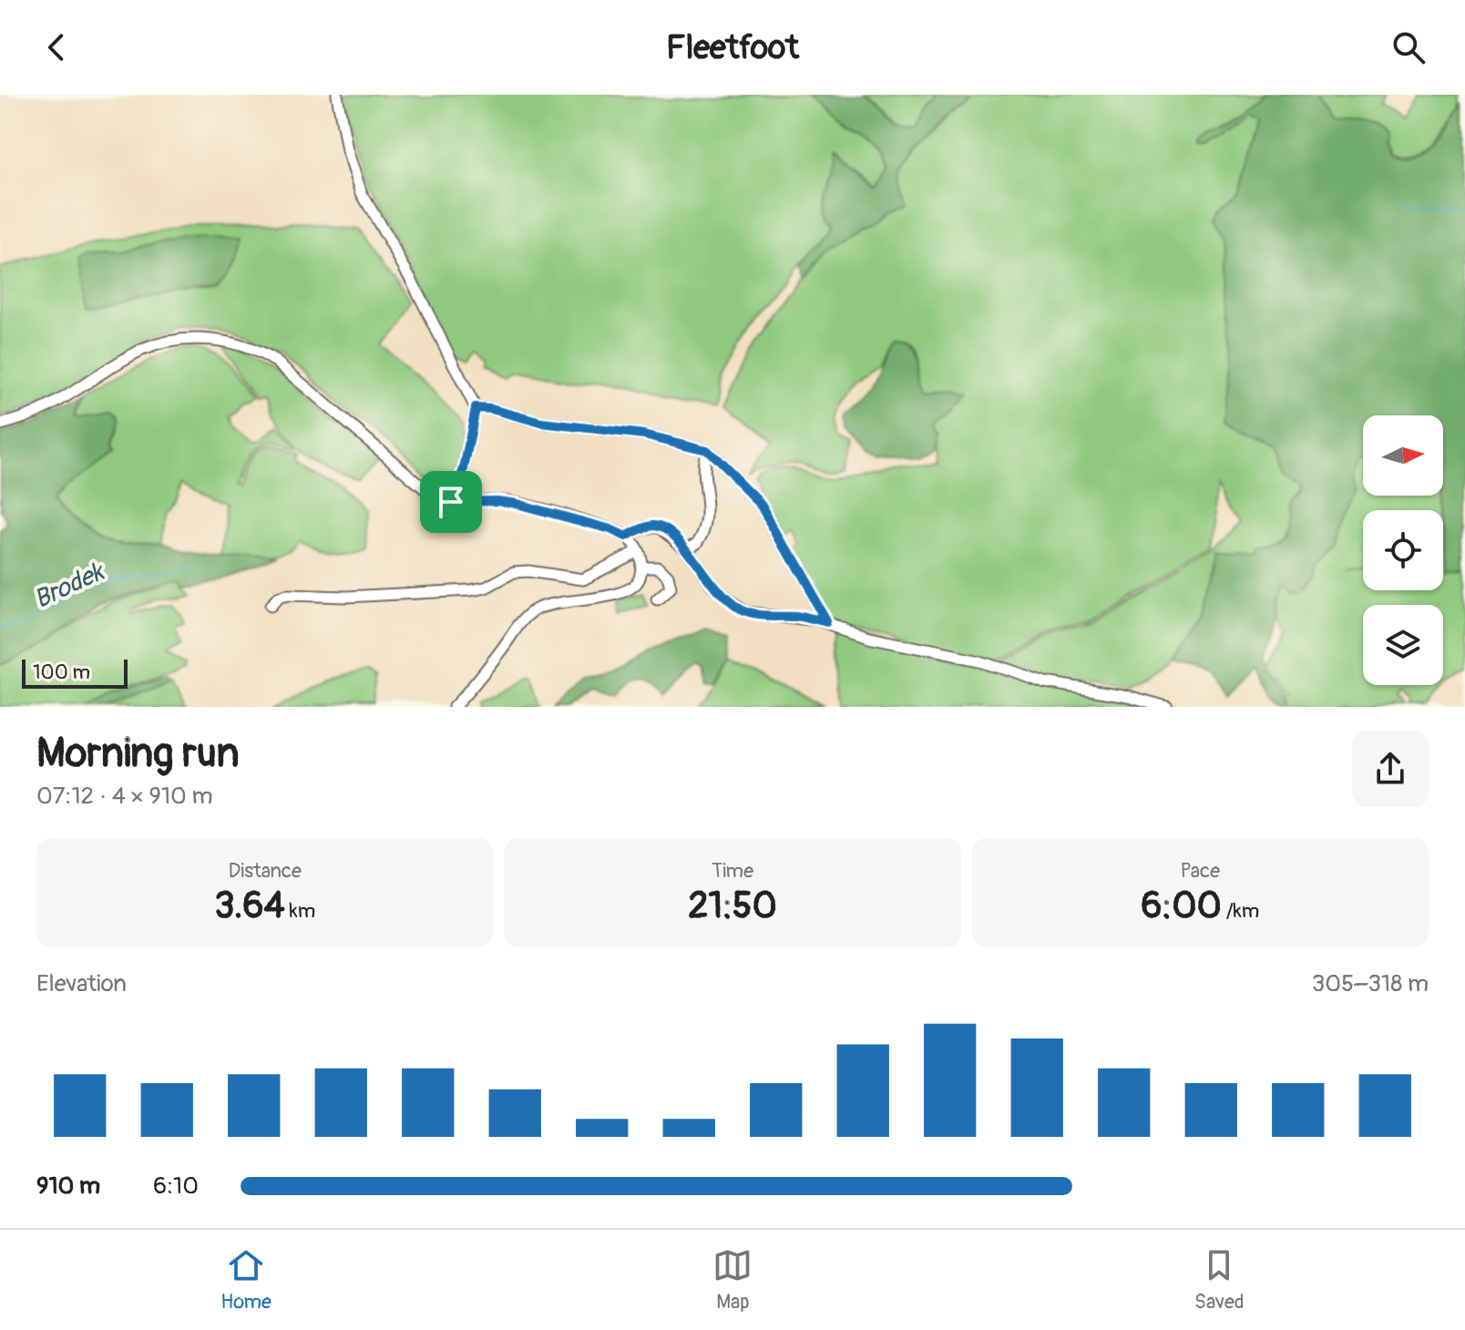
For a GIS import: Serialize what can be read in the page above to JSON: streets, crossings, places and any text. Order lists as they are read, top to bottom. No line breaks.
{"water":["Brodek"],"scale_bar":"100 m","north":"right","page":{"header":"Fleetfoot","scale":"100 m","heading":["Morning run","07:12 · 4 × 910 m"],"stats":[["Distance","3.64 km"],["Time","21:50"],["Pace","6:00 /km"]],"chart":["Elevation","305–318 m"],"list":[{"name":"910 m","note":"6:10"}],"tabs":["Home","Map","Saved"]}}
